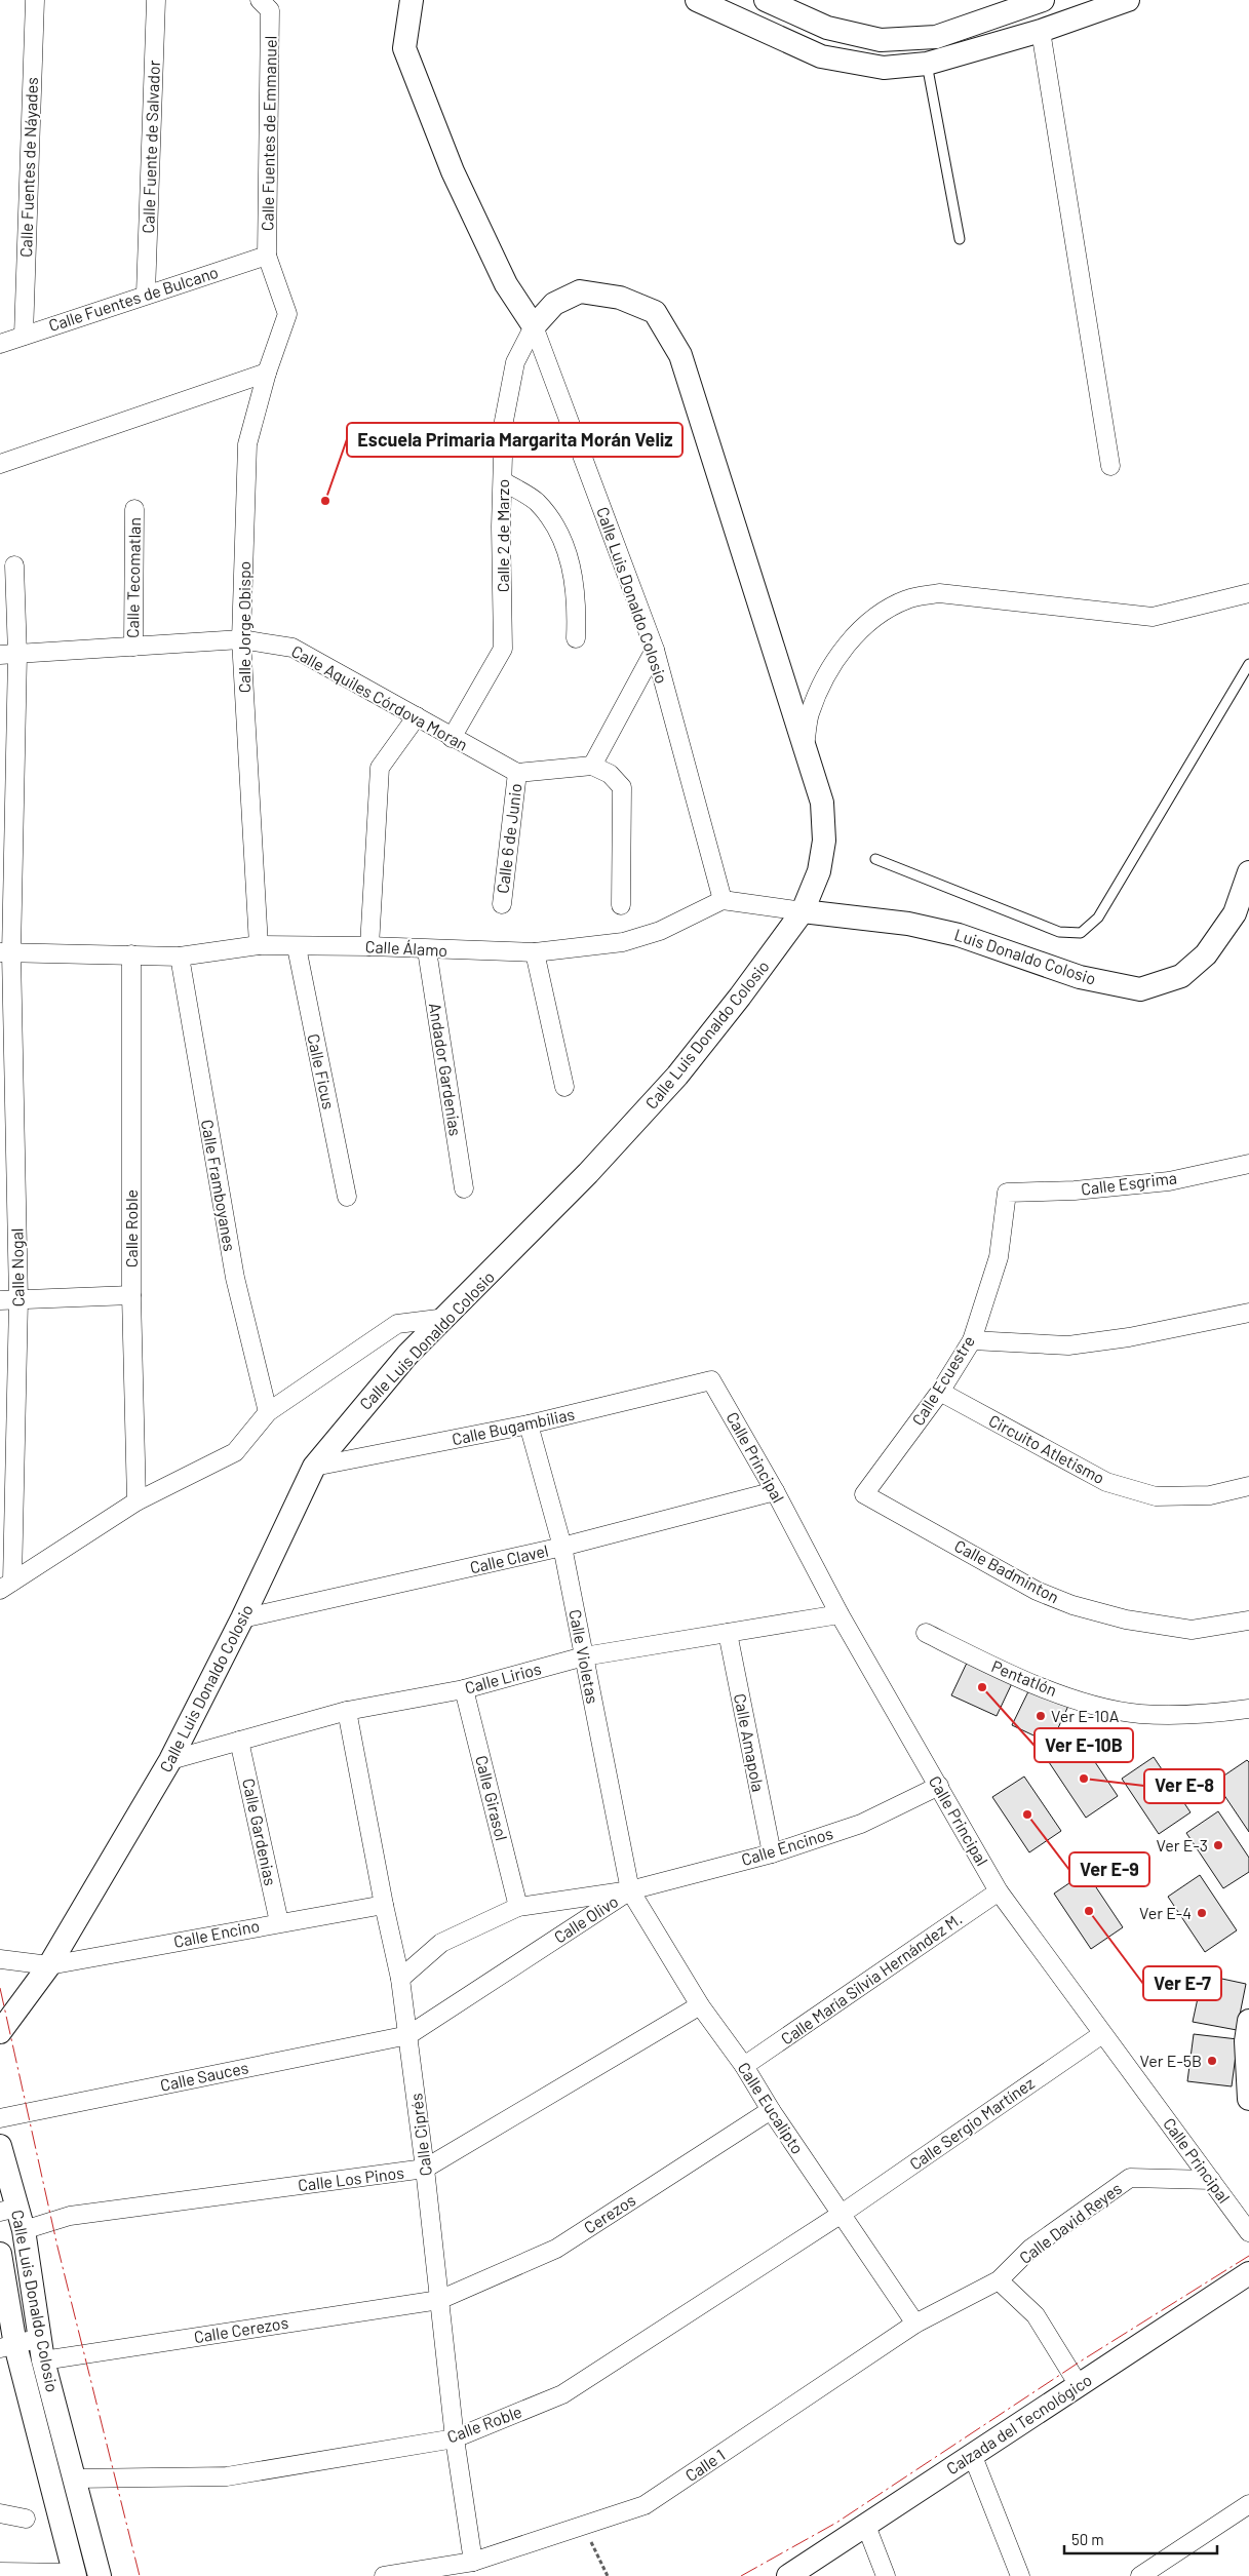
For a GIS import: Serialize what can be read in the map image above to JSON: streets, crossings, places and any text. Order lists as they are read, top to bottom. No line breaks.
{"streets":{"street":["Calle Fuentes de Emmanuel","Calle Fuente de Salvador","Calle Fuentes de Náyades","Calle Fuentes de Bulcano","Calle 2 de Marzo","Calle Tecomatlan","Calle Luis Donaldo Colosio","Calle Jorge Obispo","Calle Aquiles Córdova Moran","Calle 6 de Junio","Calle Álamo","Luis Donaldo Colosio","Andador Gardenias","Calle Ficus","Calle Esgrima","Calle Framboyanes","Calle Roble","Calle Nogal","Calle Ecuestre","Calle Bugambilias","Circuito Atletismo","Calle Principal","Calle Clavel","Calle Badminton","Calle Violetas","Calle Lirios","Pentatlón","Calle Amapola","Calle Girasol","Calle Gardenias","Calle Encinos","Calle Olivo","Calle Encino","Calle María Silvia Hernández M.","Calle Sauces","Calle Eucalipto","Calle Sergio Martínez","Calle Ciprés","Calle Los Pinos","Cerezos","Calle David Reyes","Calle Cerezos","Calzada del Tecnológico","Calle 1"]},"crossings":[["Calle Fuentes de Emmanuel","Calle Fuentes de Bulcano"],["Calle Fuentes de Emmanuel","Calle Jorge Obispo"],["Calle Fuente de Salvador","Calle Fuentes de Bulcano"],["Calle Fuentes de Náyades","Calle Fuentes de Bulcano"],["Calle Fuentes de Bulcano","Calle Jorge Obispo"],["Calle 2 de Marzo","Calle Luis Donaldo Colosio"],["Calle 2 de Marzo","Calle Aquiles Córdova Moran"],["Calle Tecomatlan","Calle Aquiles Córdova Moran"],["Calle Luis Donaldo Colosio","Calle Álamo"],["Calle Luis Donaldo Colosio","Luis Donaldo Colosio"],["Calle Luis Donaldo Colosio","Calle Roble"],["Calle Luis Donaldo Colosio","Calle Bugambilias"],["Calle Luis Donaldo Colosio","Calle Clavel"],["Calle Luis Donaldo Colosio","Calle Lirios"],["Calle Luis Donaldo Colosio","Calle Encino"],["Calle Luis Donaldo Colosio","Calle Los Pinos"],["Calle Luis Donaldo Colosio","Calle Cerezos"],["Calle Jorge Obispo","Calle Aquiles Córdova Moran"],["Calle Jorge Obispo","Calle Álamo"],["Calle Aquiles Córdova Moran","Calle 6 de Junio"],["Calle Aquiles Córdova Moran","Calle Nogal"],["Calle Álamo","Andador Gardenias"],["Calle Álamo","Calle Ficus"],["Calle Álamo","Calle Framboyanes"],["Calle Álamo","Calle Roble"],["Calle Álamo","Calle Nogal"],["Calle Esgrima","Calle Ecuestre"],["Calle Roble","Calle Eucalipto"],["Calle Roble","Calle Sergio Martínez"],["Calle Roble","Calle Ciprés"],["Calle Ecuestre","Circuito Atletismo"],["Calle Ecuestre","Calle Badminton"],["Calle Bugambilias","Calle Principal"],["Calle Bugambilias","Calle Violetas"],["Calle Principal","Calle Clavel"],["Calle Principal","Calle Lirios"],["Calle Principal","Calle Encinos"],["Calle Principal","Calle María Silvia Hernández M."],["Calle Principal","Calle Sergio Martínez"],["Calle Principal","Calle David Reyes"],["Calle Clavel","Calle Violetas"],["Calle Violetas","Calle Lirios"],["Calle Violetas","Calle Encinos"],["Calle Violetas","Calle Olivo"],["Calle Violetas","Calle Eucalipto"],["Calle Lirios","Calle Amapola"],["Calle Lirios","Calle Girasol"],["Calle Lirios","Calle Gardenias"],["Calle Lirios","Calle Ciprés"],["Calle Amapola","Calle Encinos"],["Calle Girasol","Calle Olivo"],["Calle Gardenias","Calle Encino"],["Calle Encinos","Calle Olivo"],["Calle Encinos","Calle Eucalipto"],["Calle Olivo","Calle Sauces"],["Calle Olivo","Calle Eucalipto"],["Calle Olivo","Calle Ciprés"],["Calle Encino","Calle Ciprés"],["Calle María Silvia Hernández M.","Calle Eucalipto"],["Calle Sauces","Calle Ciprés"],["Calle Eucalipto","Calle Sergio Martínez"],["Calle Eucalipto","Calle Los Pinos"],["Calle Eucalipto","Cerezos"],["Calle Eucalipto","Calle David Reyes"],["Calle Eucalipto","Calle 1"],["Calle Ciprés","Calle Los Pinos"],["Calle Ciprés","Cerezos"],["Calle Ciprés","Calle Cerezos"],["Calle Ciprés","Calle 1"],["Cerezos","Calle Cerezos"],["Calle David Reyes","Calle 1"]],"places":["Escuela Primaria Margarita Morán Veliz","Ver E-10B","Ver E-10A","Ver E-8","Ver E-9","Ver E-3","Ver E-7","Ver E-4","Ver E-5B"],"scale_bar":"50 m"}
